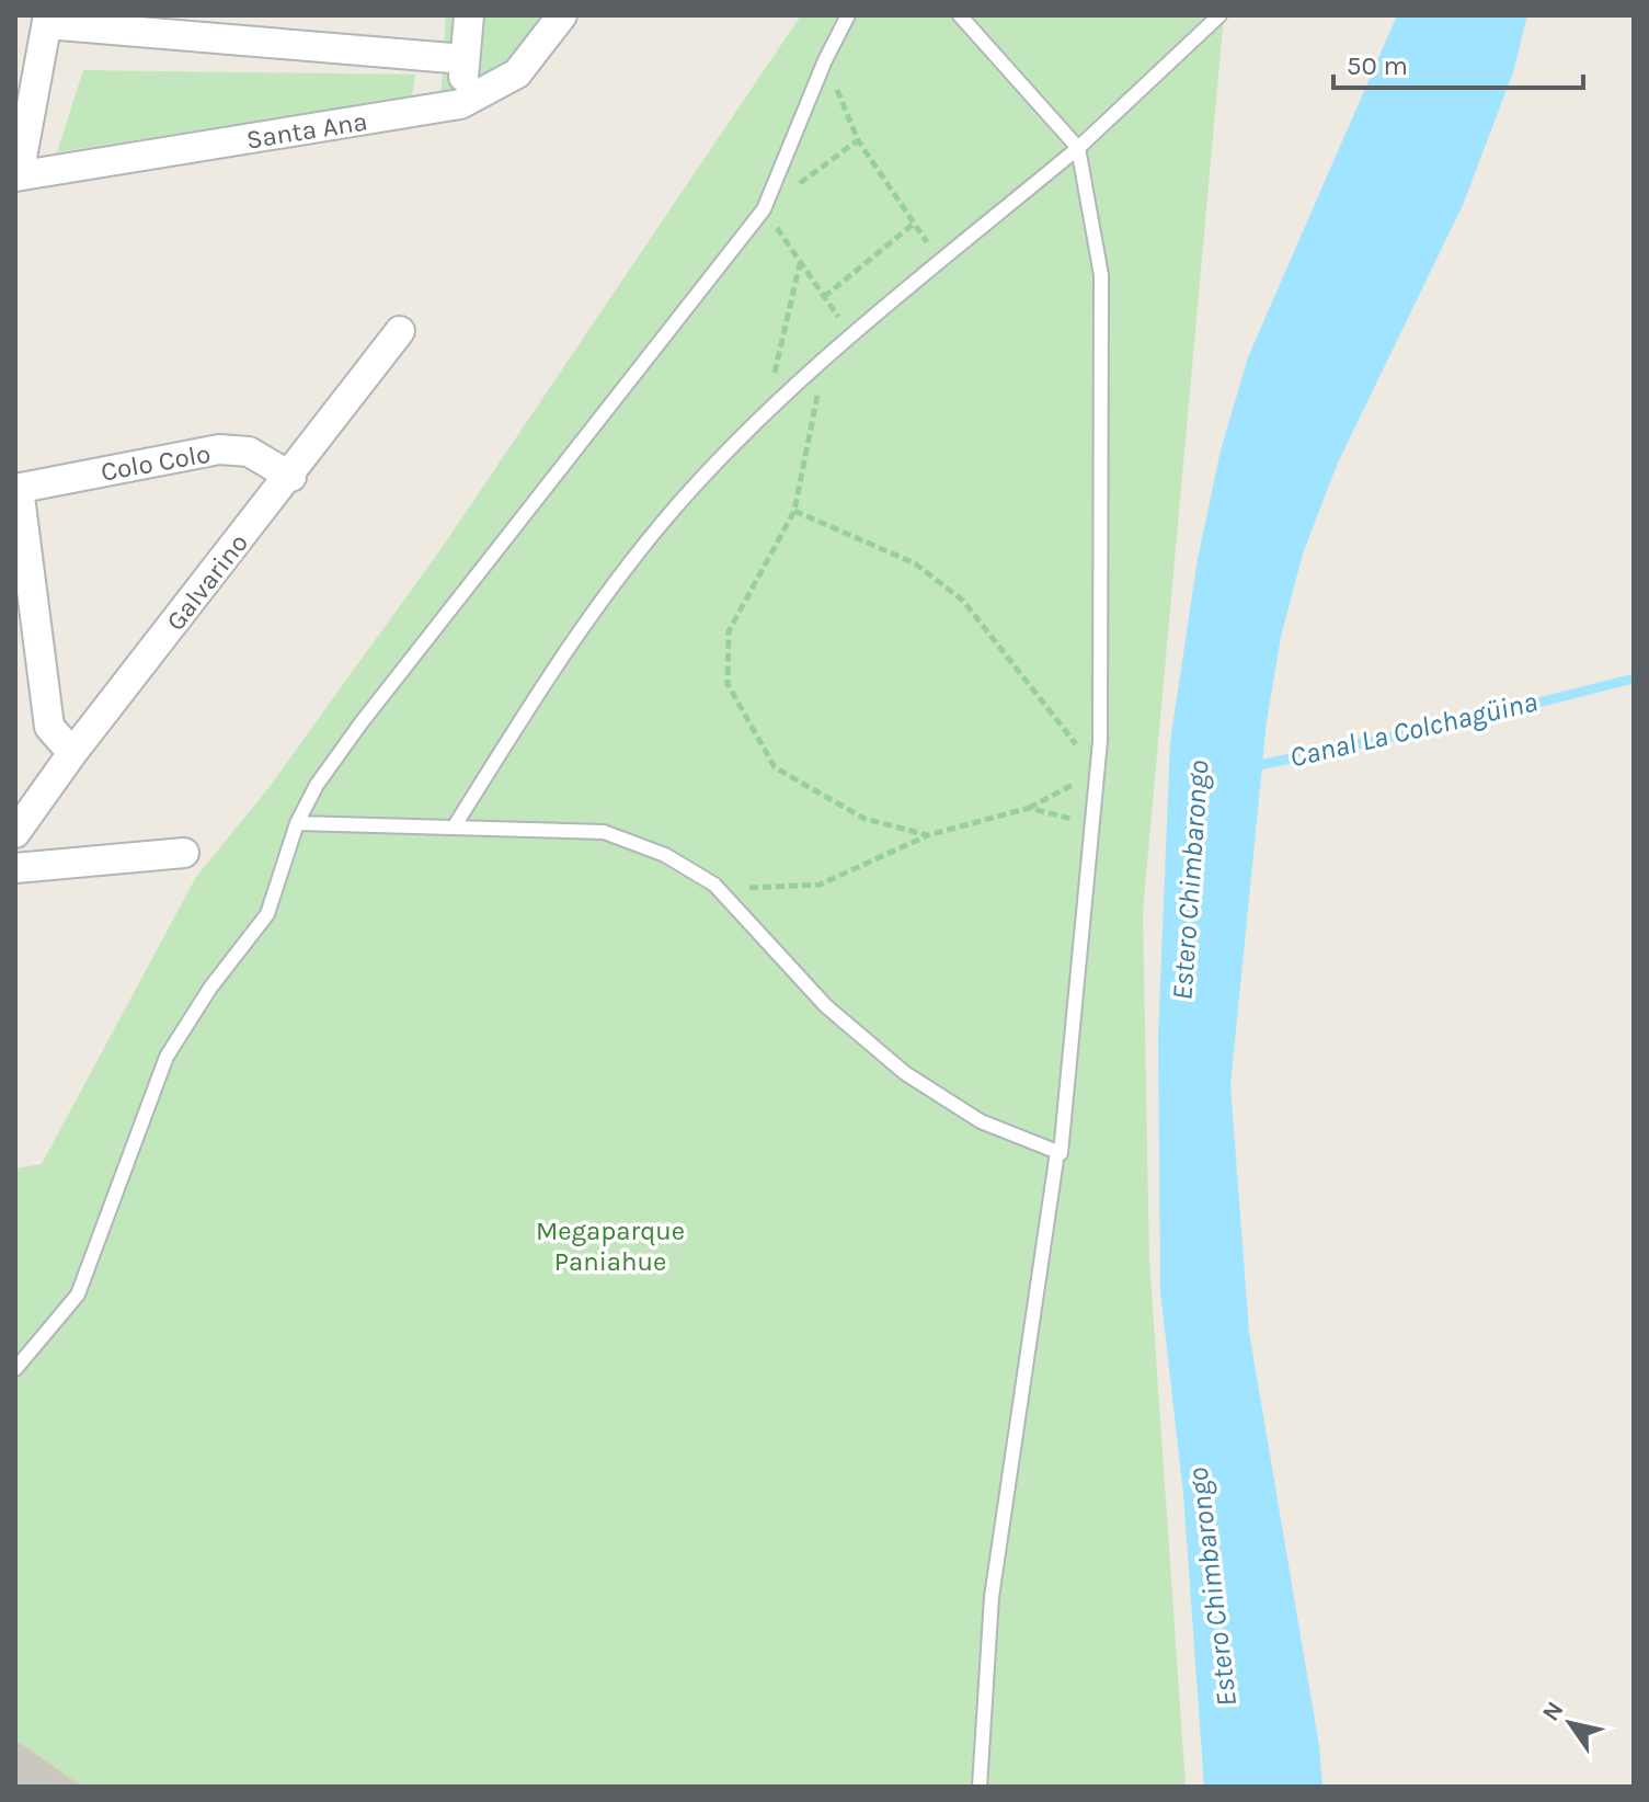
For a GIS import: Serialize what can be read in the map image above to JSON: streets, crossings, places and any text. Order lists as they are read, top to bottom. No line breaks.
{"streets":{"street":["Santa Ana","Colo Colo","Galvarino"]},"crossings":[["Colo Colo","Galvarino"]],"water":["Canal La Colchagüina","Estero Chimbarongo"],"parks":["Megaparque Paniahue"],"scale_bar":"50 m","north":"top left"}
